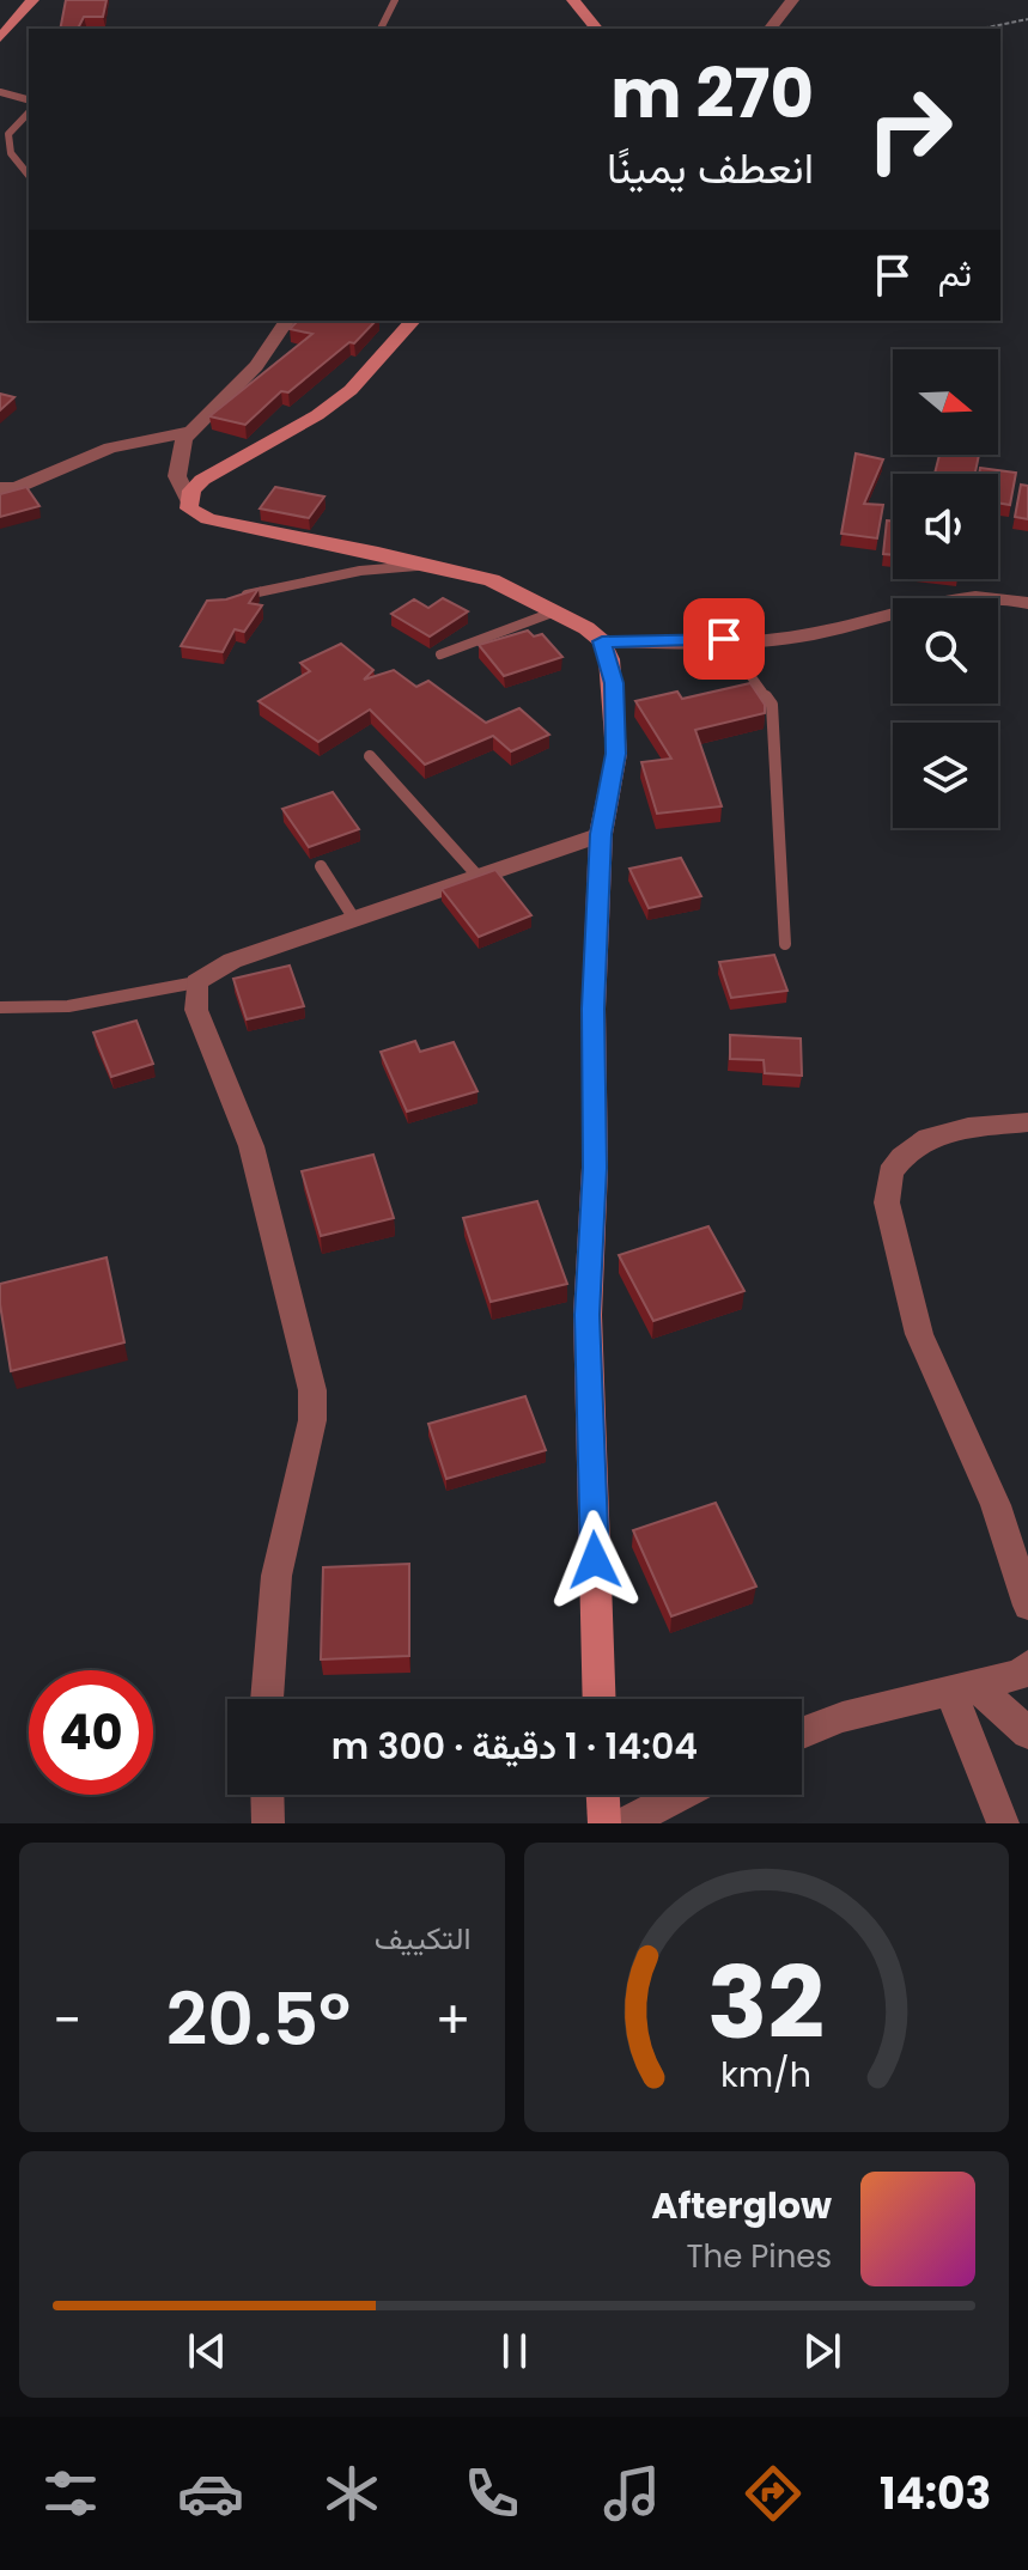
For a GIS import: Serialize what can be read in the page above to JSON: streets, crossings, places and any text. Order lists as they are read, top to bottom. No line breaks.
{"north":"right","page":{"turn":["270 m","انعطف يمينًا"],"then":"ثم","limit":"40","trip":"14:04 · 1 دقيقة · 300 m","tile":"التكييف","heat":["−","20.5°","+"],"song":["Afterglow","The Pines"],"tabs":"14:03","gauge":["32","km/h"]}}
